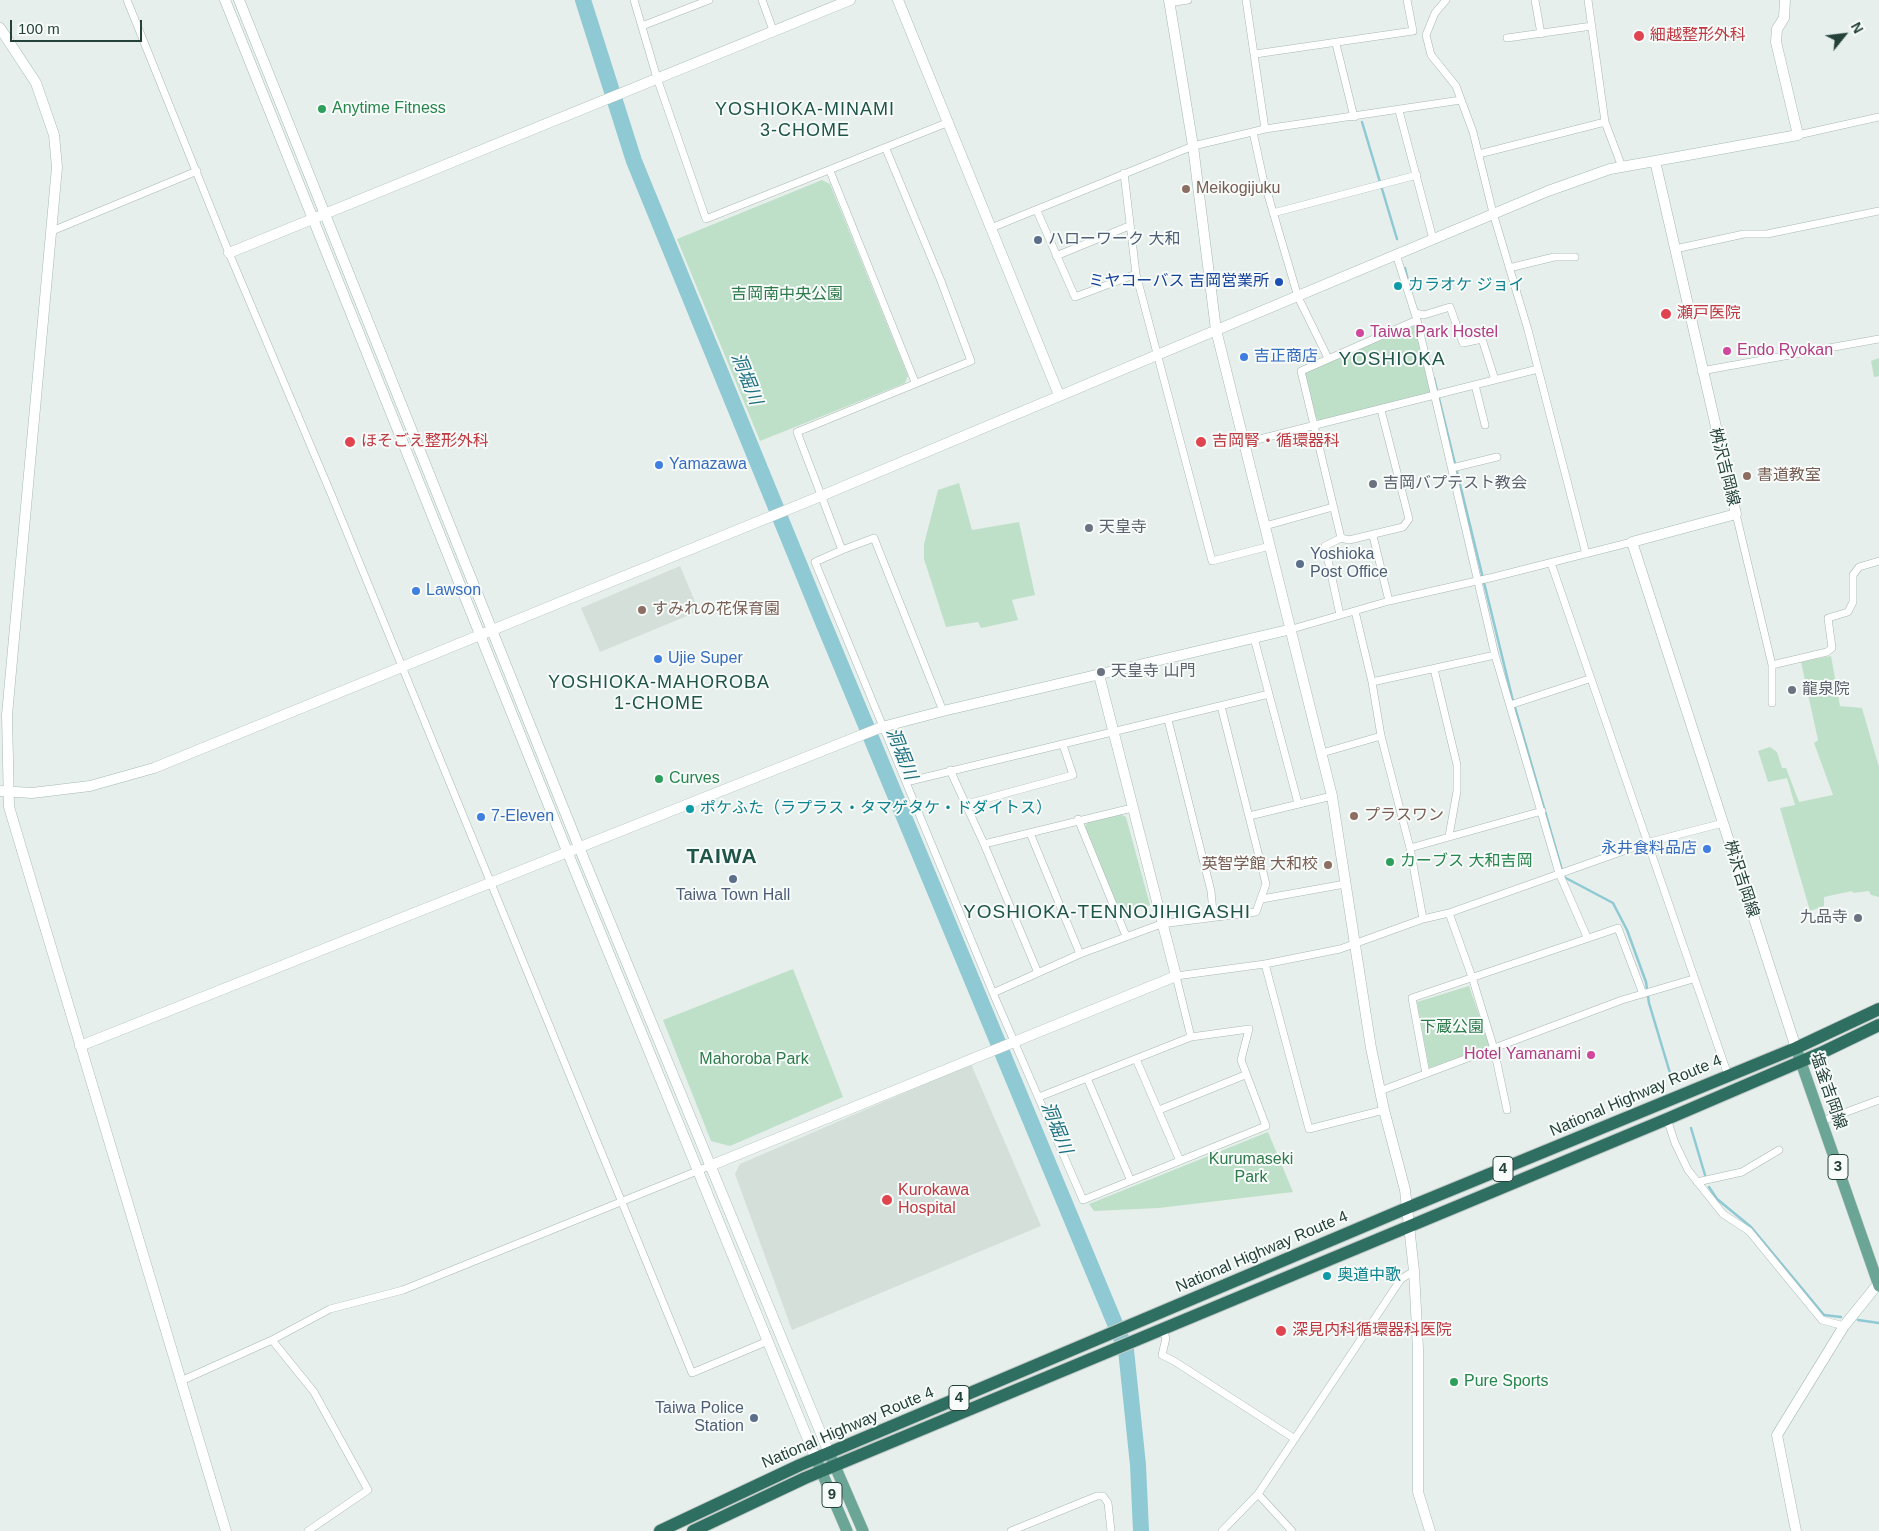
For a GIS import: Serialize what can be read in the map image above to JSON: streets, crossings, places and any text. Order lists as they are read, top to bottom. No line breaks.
{"streets":{"highway":["National Highway Route 4","4"],"main road":["塩釜吉岡線","3","9"],"street":["桝沢吉岡線"]},"crossings":[["桝沢吉岡線","塩釜吉岡線"],["桝沢吉岡線","National Highway Route 4"],["塩釜吉岡線","National Highway Route 4"],["National Highway Route 4","9"]],"districts":["YOSHIOKA-MINAMI 3-CHOME","YOSHIOKA","YOSHIOKA-MAHOROBA 1-CHOME","TAIWA","YOSHIOKA-TENNOJIHIGASHI"],"water":["洞堀川"],"parks":["吉岡南中央公園","下蔵公園","Mahoroba Park","Kurumaseki Park"],"places":["細越整形外科","Anytime Fitness","Meikogijuku","ハローワーク 大和","ミヤコーバス 吉岡営業所","カラオケ ジョイ","瀬戸医院","Taiwa Park Hostel","Endo Ryokan","吉正商店","ほそごえ整形外科","吉岡腎・循環器科","Yamazawa","書道教室","吉岡バプテスト教会","天皇寺","Yoshioka Post Office","Lawson","すみれの花保育園","Ujie Super","天皇寺 山門","龍泉院","Curves","ポケふた（ラプラス・タマゲタケ・ドダイトス）","プラスワン","7-Eleven","永井食料品店","カーブス 大和吉岡","英智学館 大和校","Taiwa Town Hall","九品寺","Hotel Yamanami","Kurokawa Hospital","奥道中歌","深見内科循環器科医院","Pure Sports","Taiwa Police Station"],"scale_bar":"100 m","north":"top right"}
